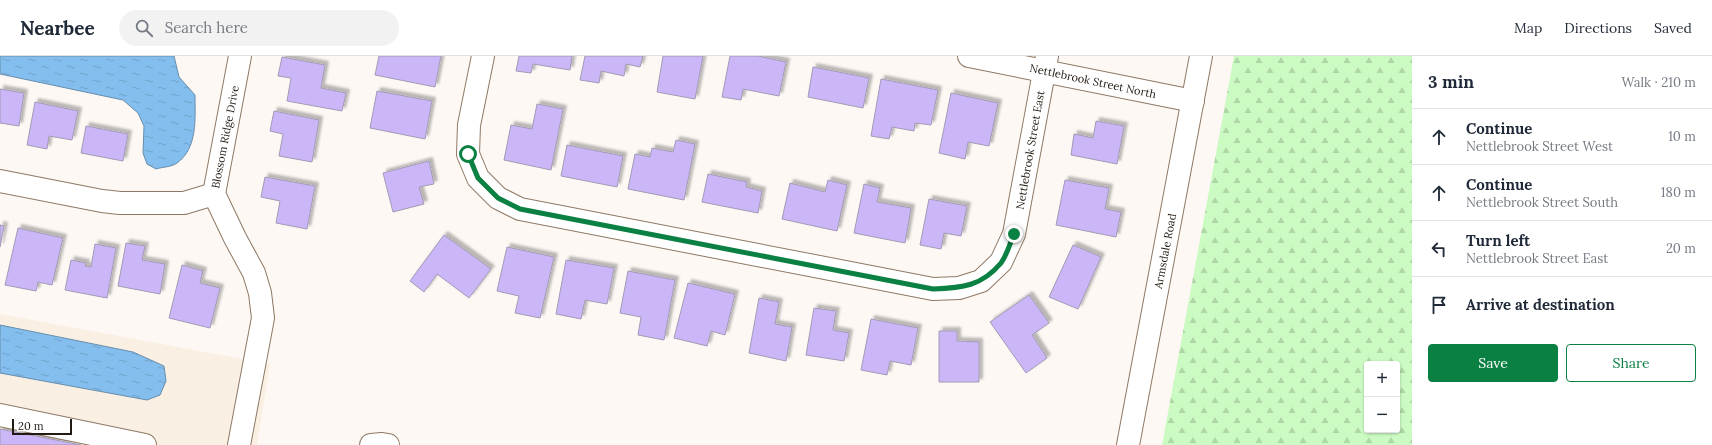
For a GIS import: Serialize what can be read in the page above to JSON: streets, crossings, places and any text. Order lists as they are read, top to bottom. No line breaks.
{"streets":{"street":["Nettlebrook Street North","Blossom Ridge Drive","Nettlebrook Street East","Armsdale Road"]},"crossings":[["Nettlebrook Street North","Nettlebrook Street East"],["Nettlebrook Street North","Armsdale Road"]],"scale_bar":"20 m","page":{"header":"Nearbee","search":"Search here","nav":["Map","Directions","Saved"],"heading":["3 min","Walk · 210 m"],"list":[["Continue","Nettlebrook Street West","10 m"],["Continue","Nettlebrook Street South","180 m"],["Turn left","Nettlebrook Street East","20 m"],"Arrive at destination"],"buttons":["Save","Share"],"map_buttons":["+","−"],"scale":"20 m"}}
